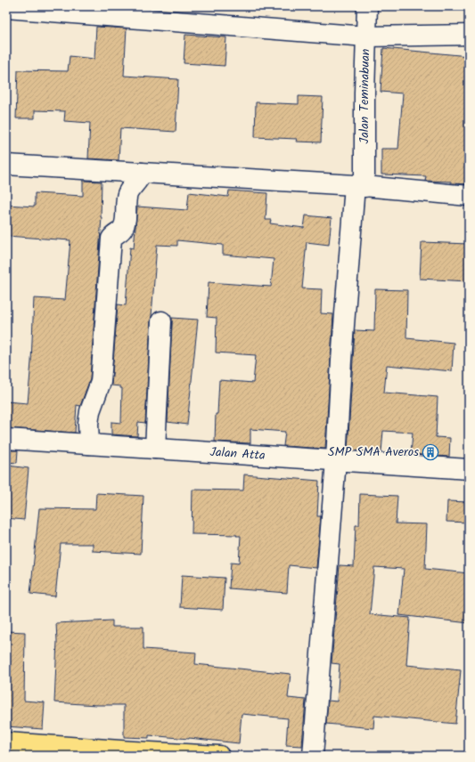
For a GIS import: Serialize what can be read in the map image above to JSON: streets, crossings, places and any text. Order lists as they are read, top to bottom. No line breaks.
{"streets":{"street":["Jalan Teminabuan","Jalan Atta"]},"crossings":[["Jalan Teminabuan","Jalan Atta"]],"places":{"building":["SMP SMA Averos"]}}
